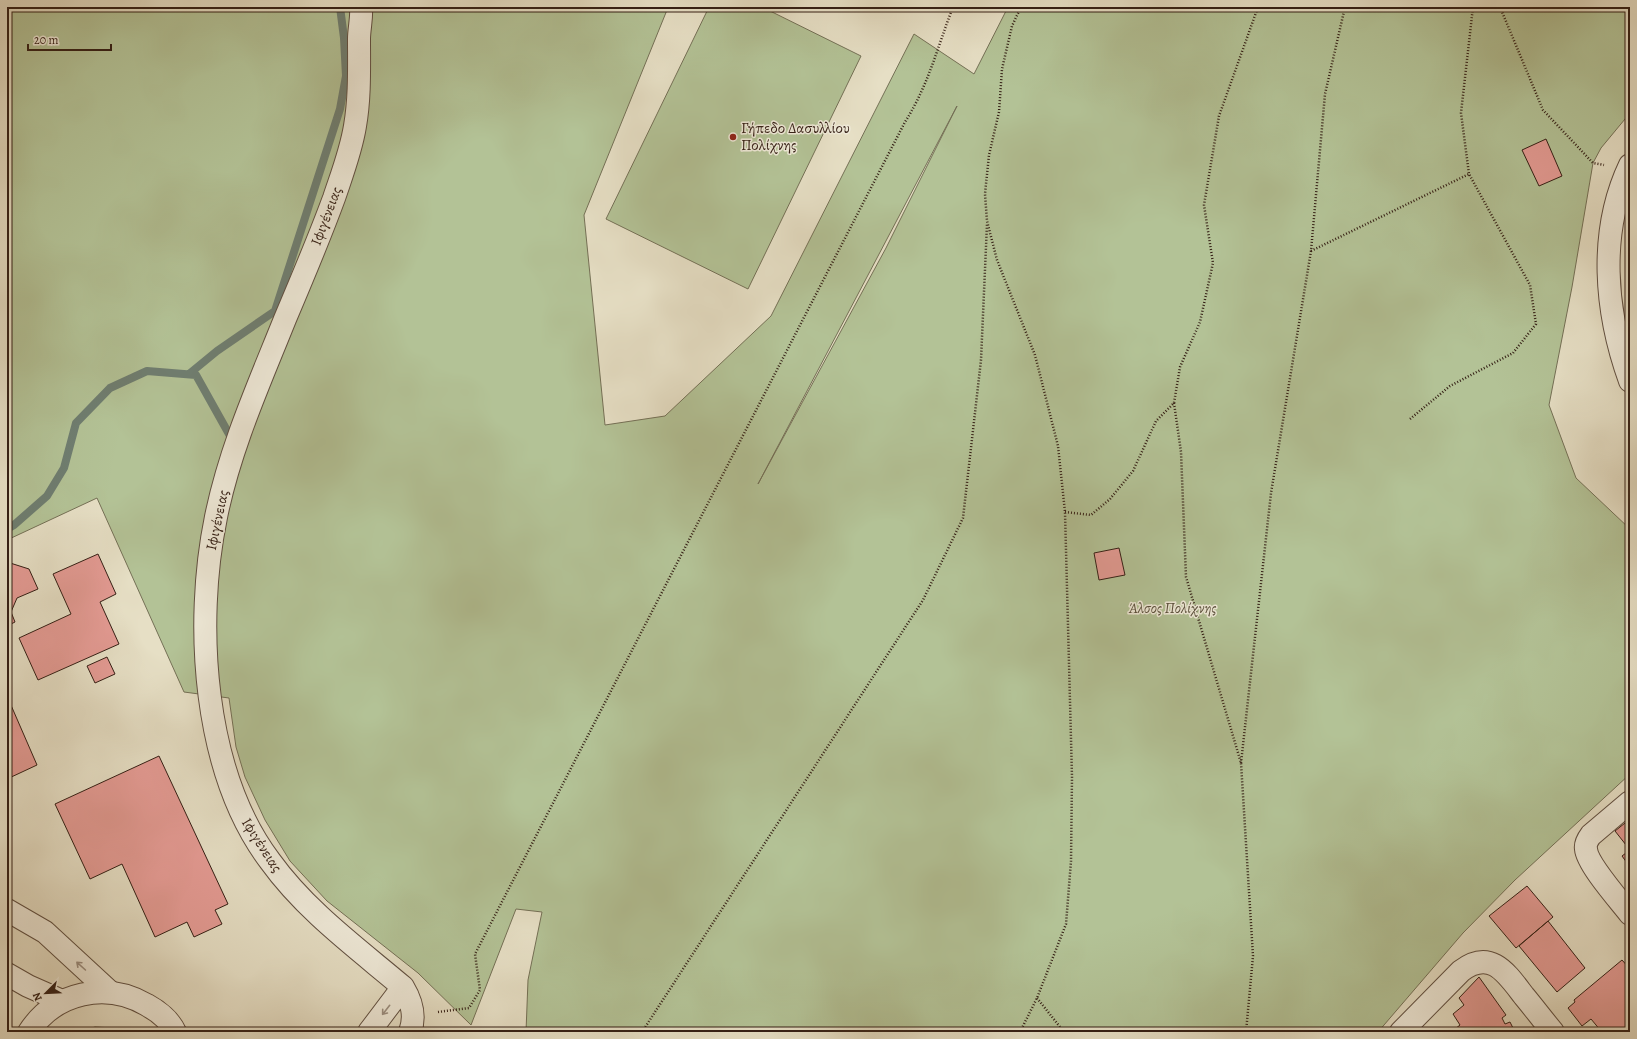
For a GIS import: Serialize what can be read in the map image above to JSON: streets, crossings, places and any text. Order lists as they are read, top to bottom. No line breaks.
{"streets":{"street":["Ιφιγένειας"]},"parks":["Άλσος Πολίχνης"],"places":["Γήπεδο Δασυλλίου Πολίχνης"],"scale_bar":"20 m","north":"bottom left"}
